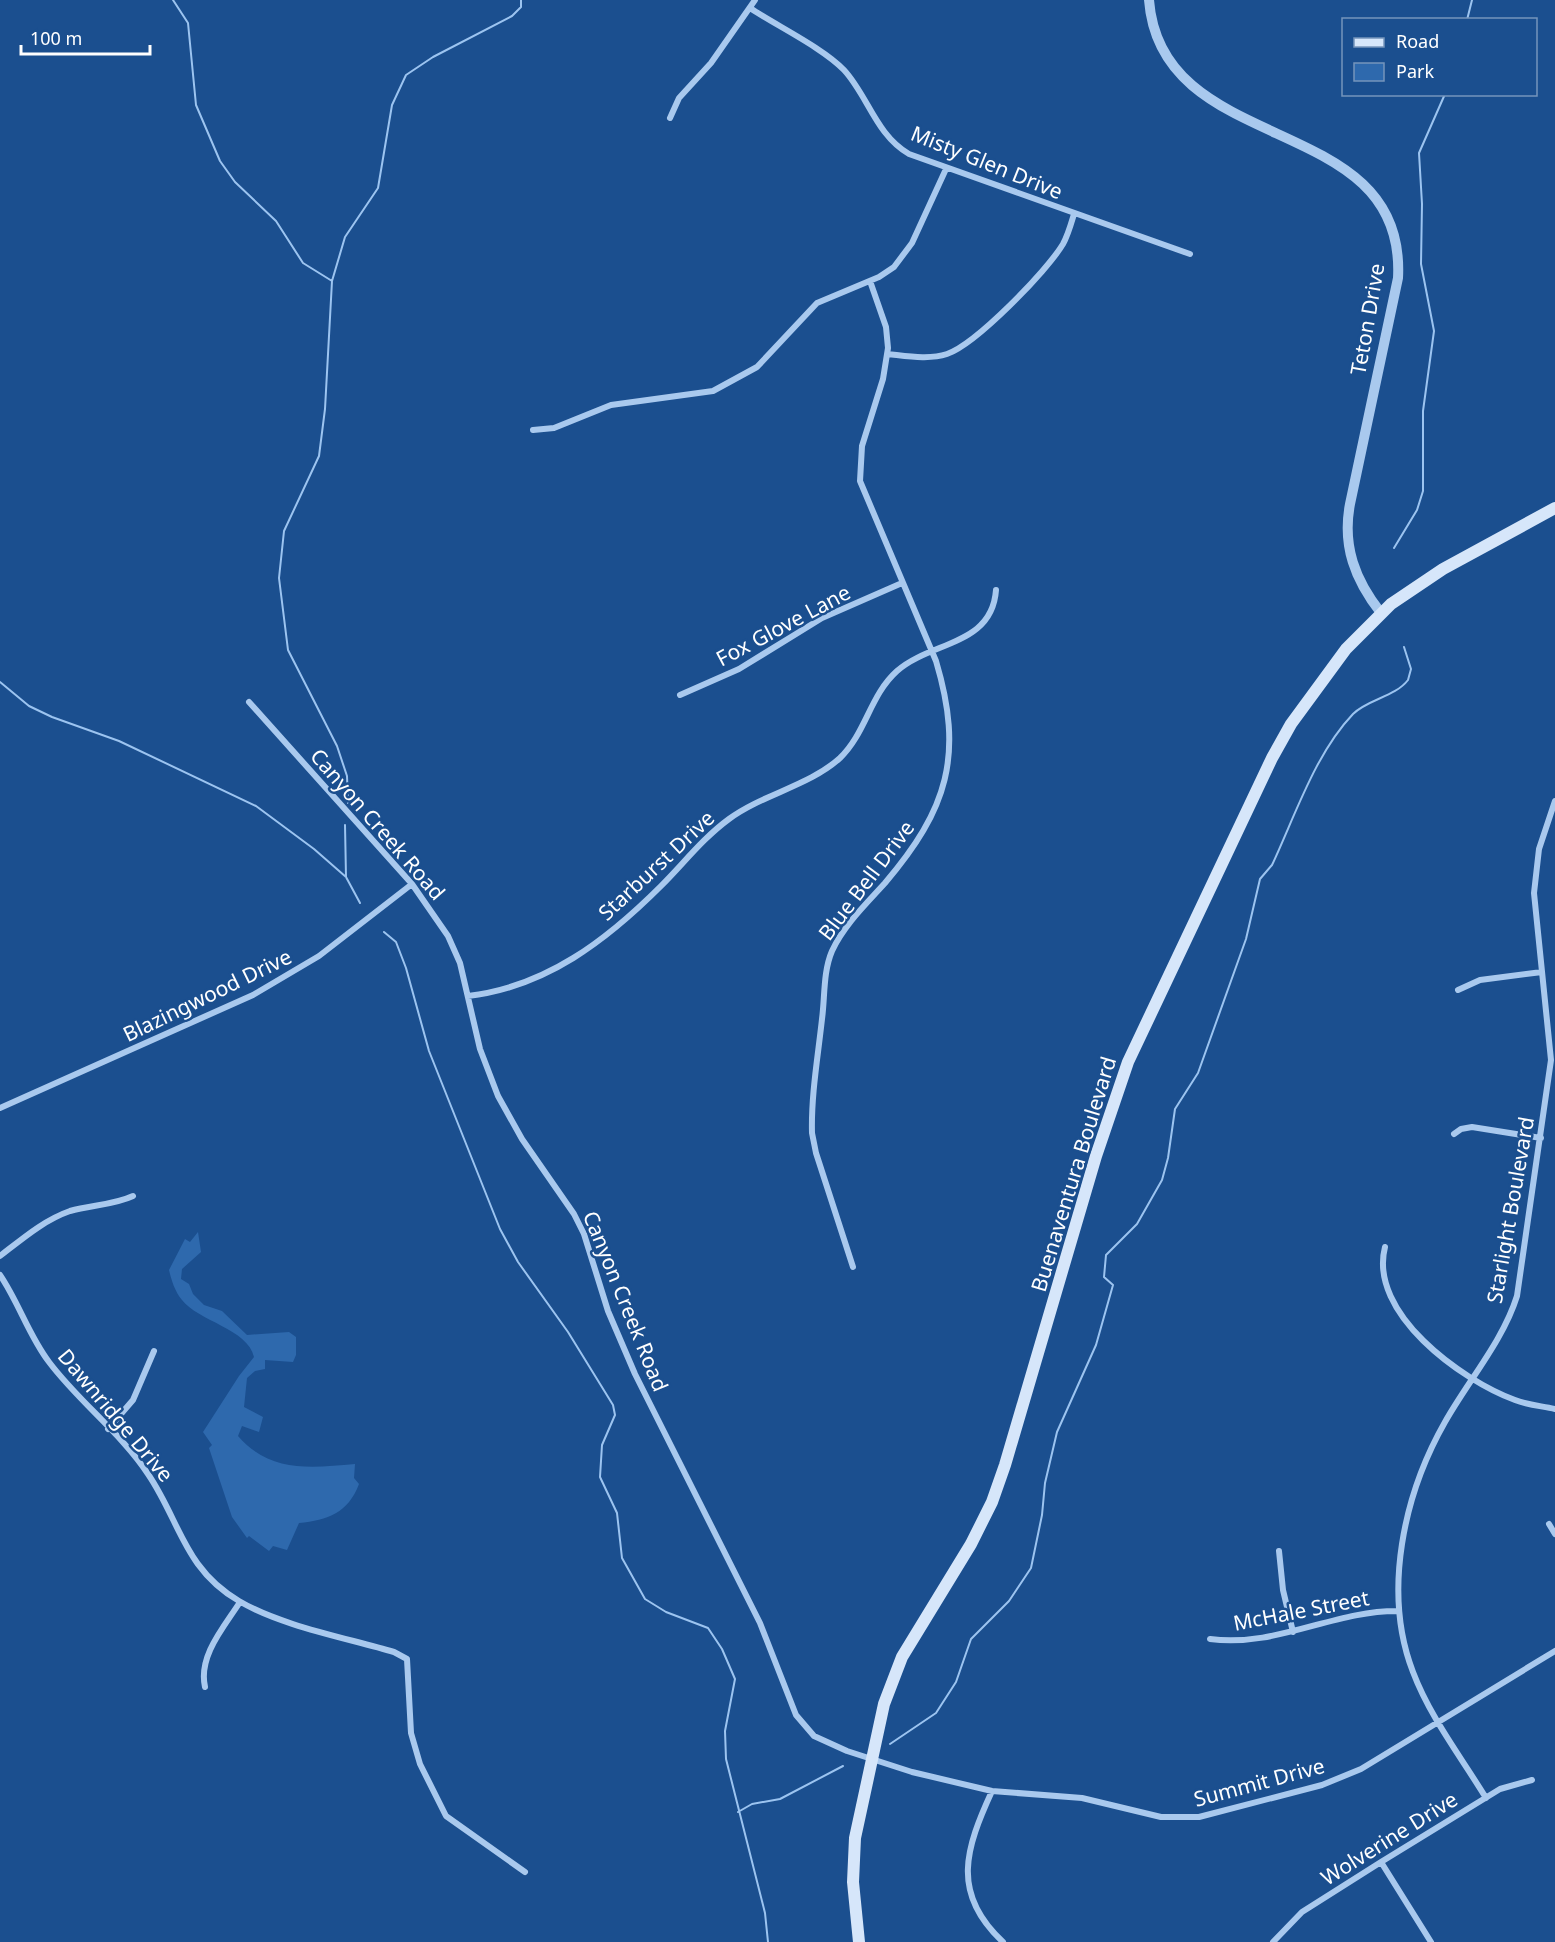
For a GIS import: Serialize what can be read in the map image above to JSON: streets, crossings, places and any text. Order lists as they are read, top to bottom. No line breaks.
{"streets":{"main road":["Buenaventura Boulevard"],"street":["Misty Glen Drive","Teton Drive","Fox Glove Lane","Canyon Creek Road","Starburst Drive","Blue Bell Drive","Blazingwood Drive","Starlight Boulevard","Dawnridge Drive","McHale Street","Summit Drive","Wolverine Drive"]},"crossings":[["Teton Drive","Buenaventura Boulevard"],["Fox Glove Lane","Blue Bell Drive"],["Canyon Creek Road","Starburst Drive"],["Canyon Creek Road","Blazingwood Drive"],["Canyon Creek Road","Buenaventura Boulevard"],["Canyon Creek Road","Summit Drive"],["Starburst Drive","Blue Bell Drive"],["Buenaventura Boulevard","Summit Drive"],["Starlight Boulevard","McHale Street"],["Starlight Boulevard","Summit Drive"],["Starlight Boulevard","Wolverine Drive"]],"legend":["Road","Park"],"scale_bar":"100 m"}
